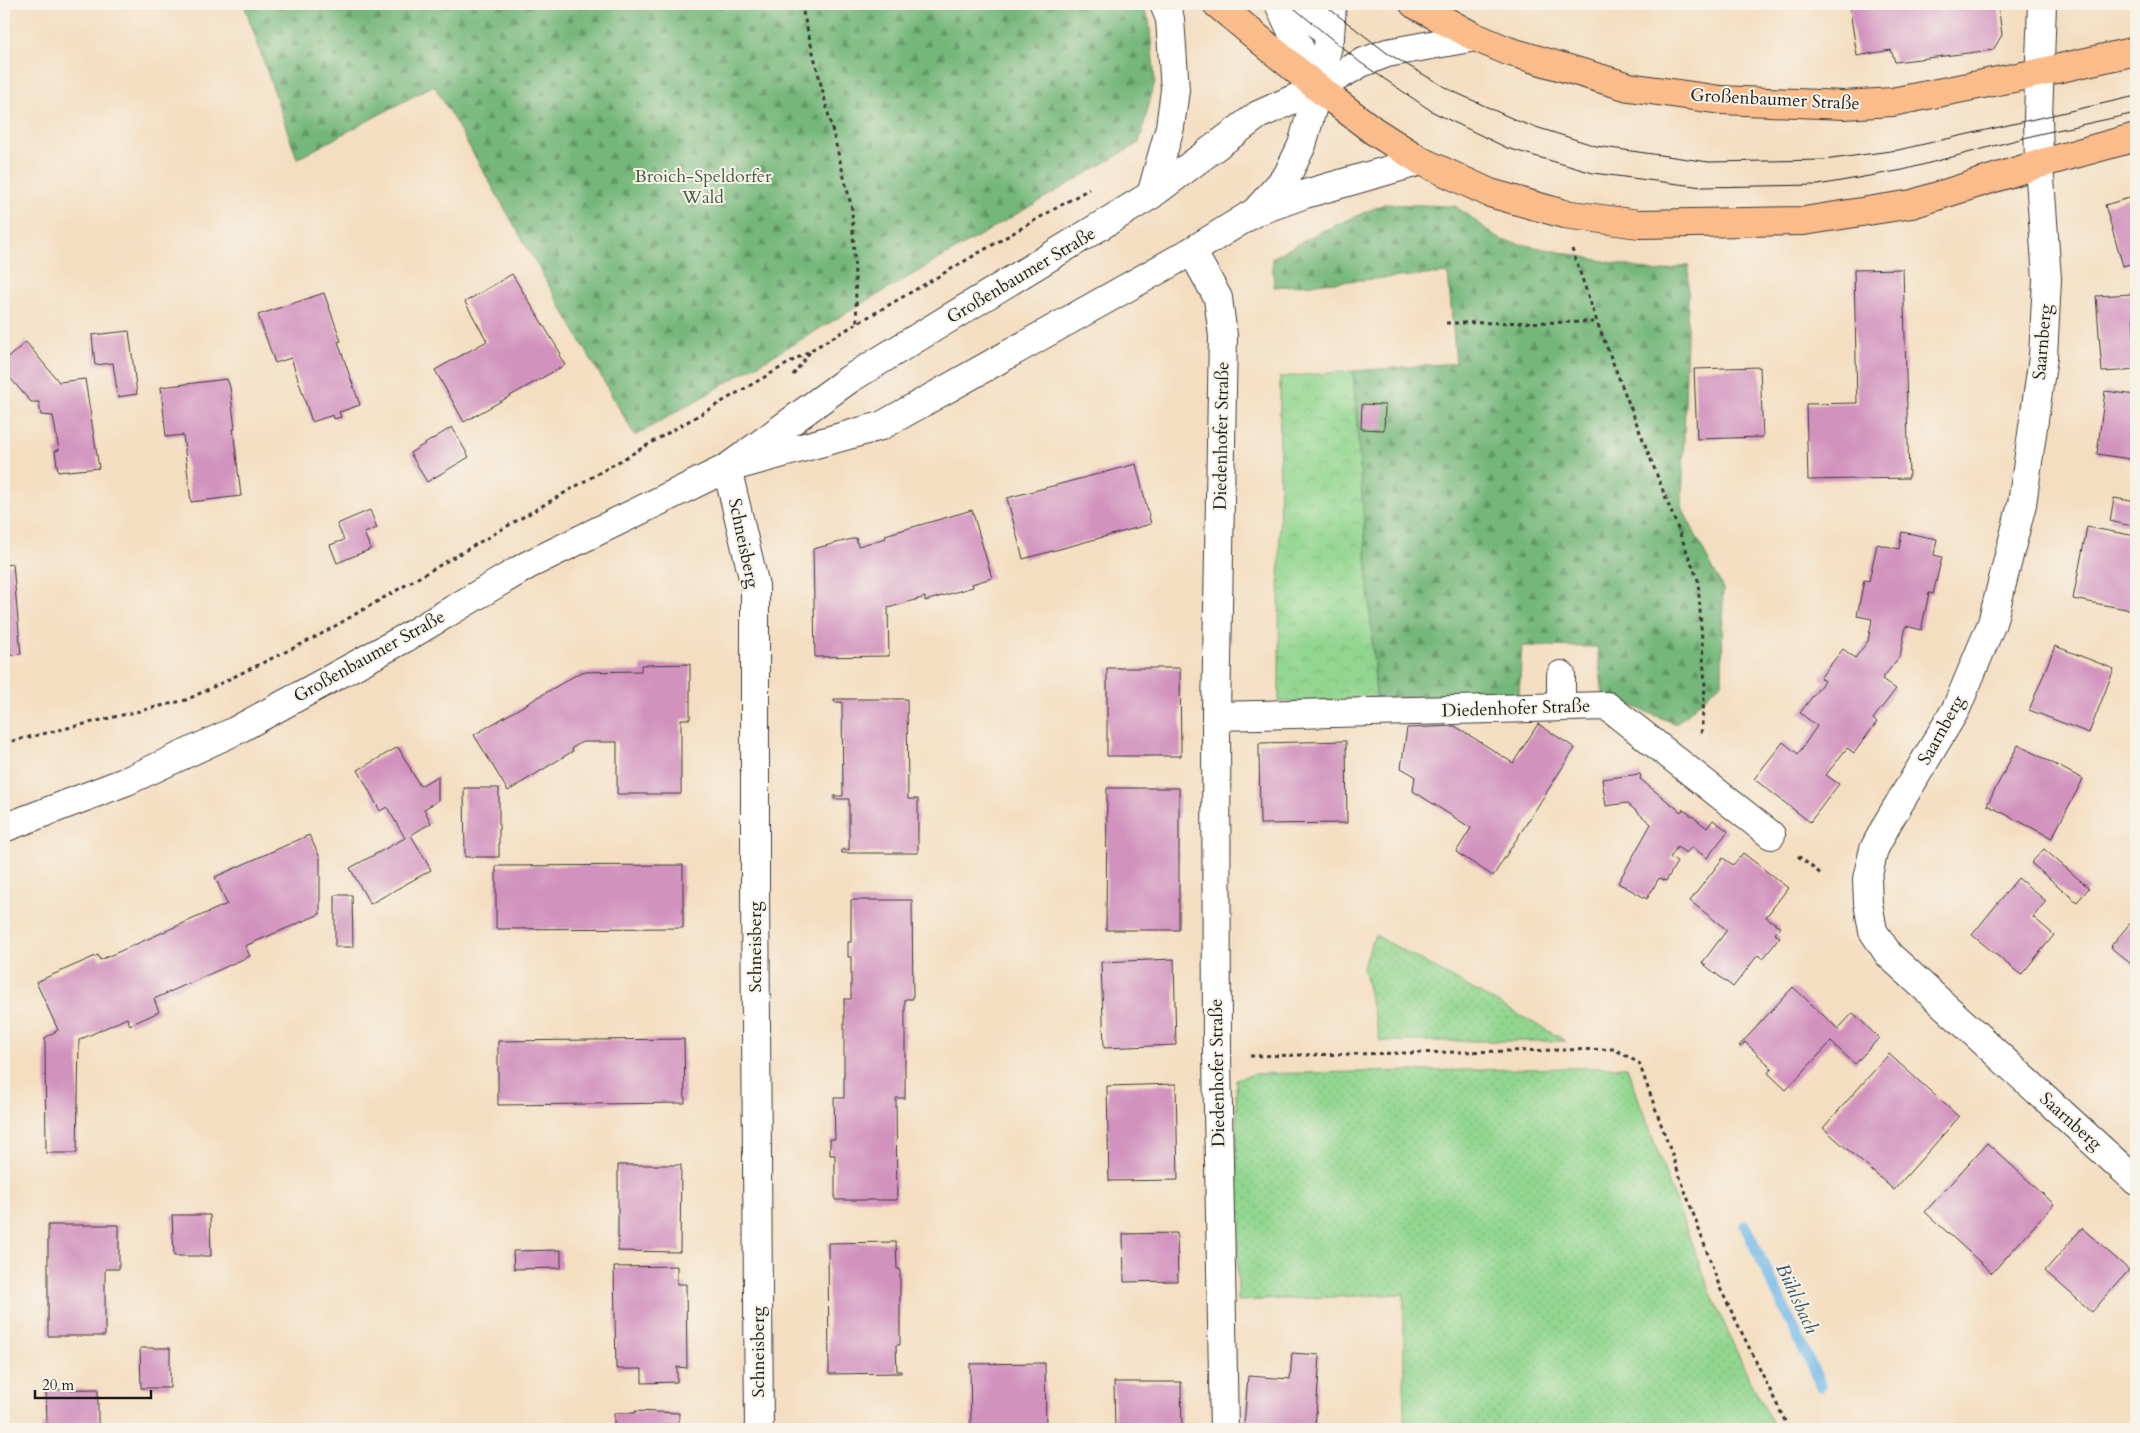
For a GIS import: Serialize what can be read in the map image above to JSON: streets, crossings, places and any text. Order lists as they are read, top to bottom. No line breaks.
{"streets":{"main road":["Großenbaumer Straße"],"street":["Saarnberg","Diedenhofer Straße","Schneisberg"]},"crossings":[["Großenbaumer Straße","Diedenhofer Straße"],["Großenbaumer Straße","Schneisberg"]],"water":["Bühlsbach"],"parks":["Broich-Speldorfer Wald"],"scale_bar":"20 m"}
